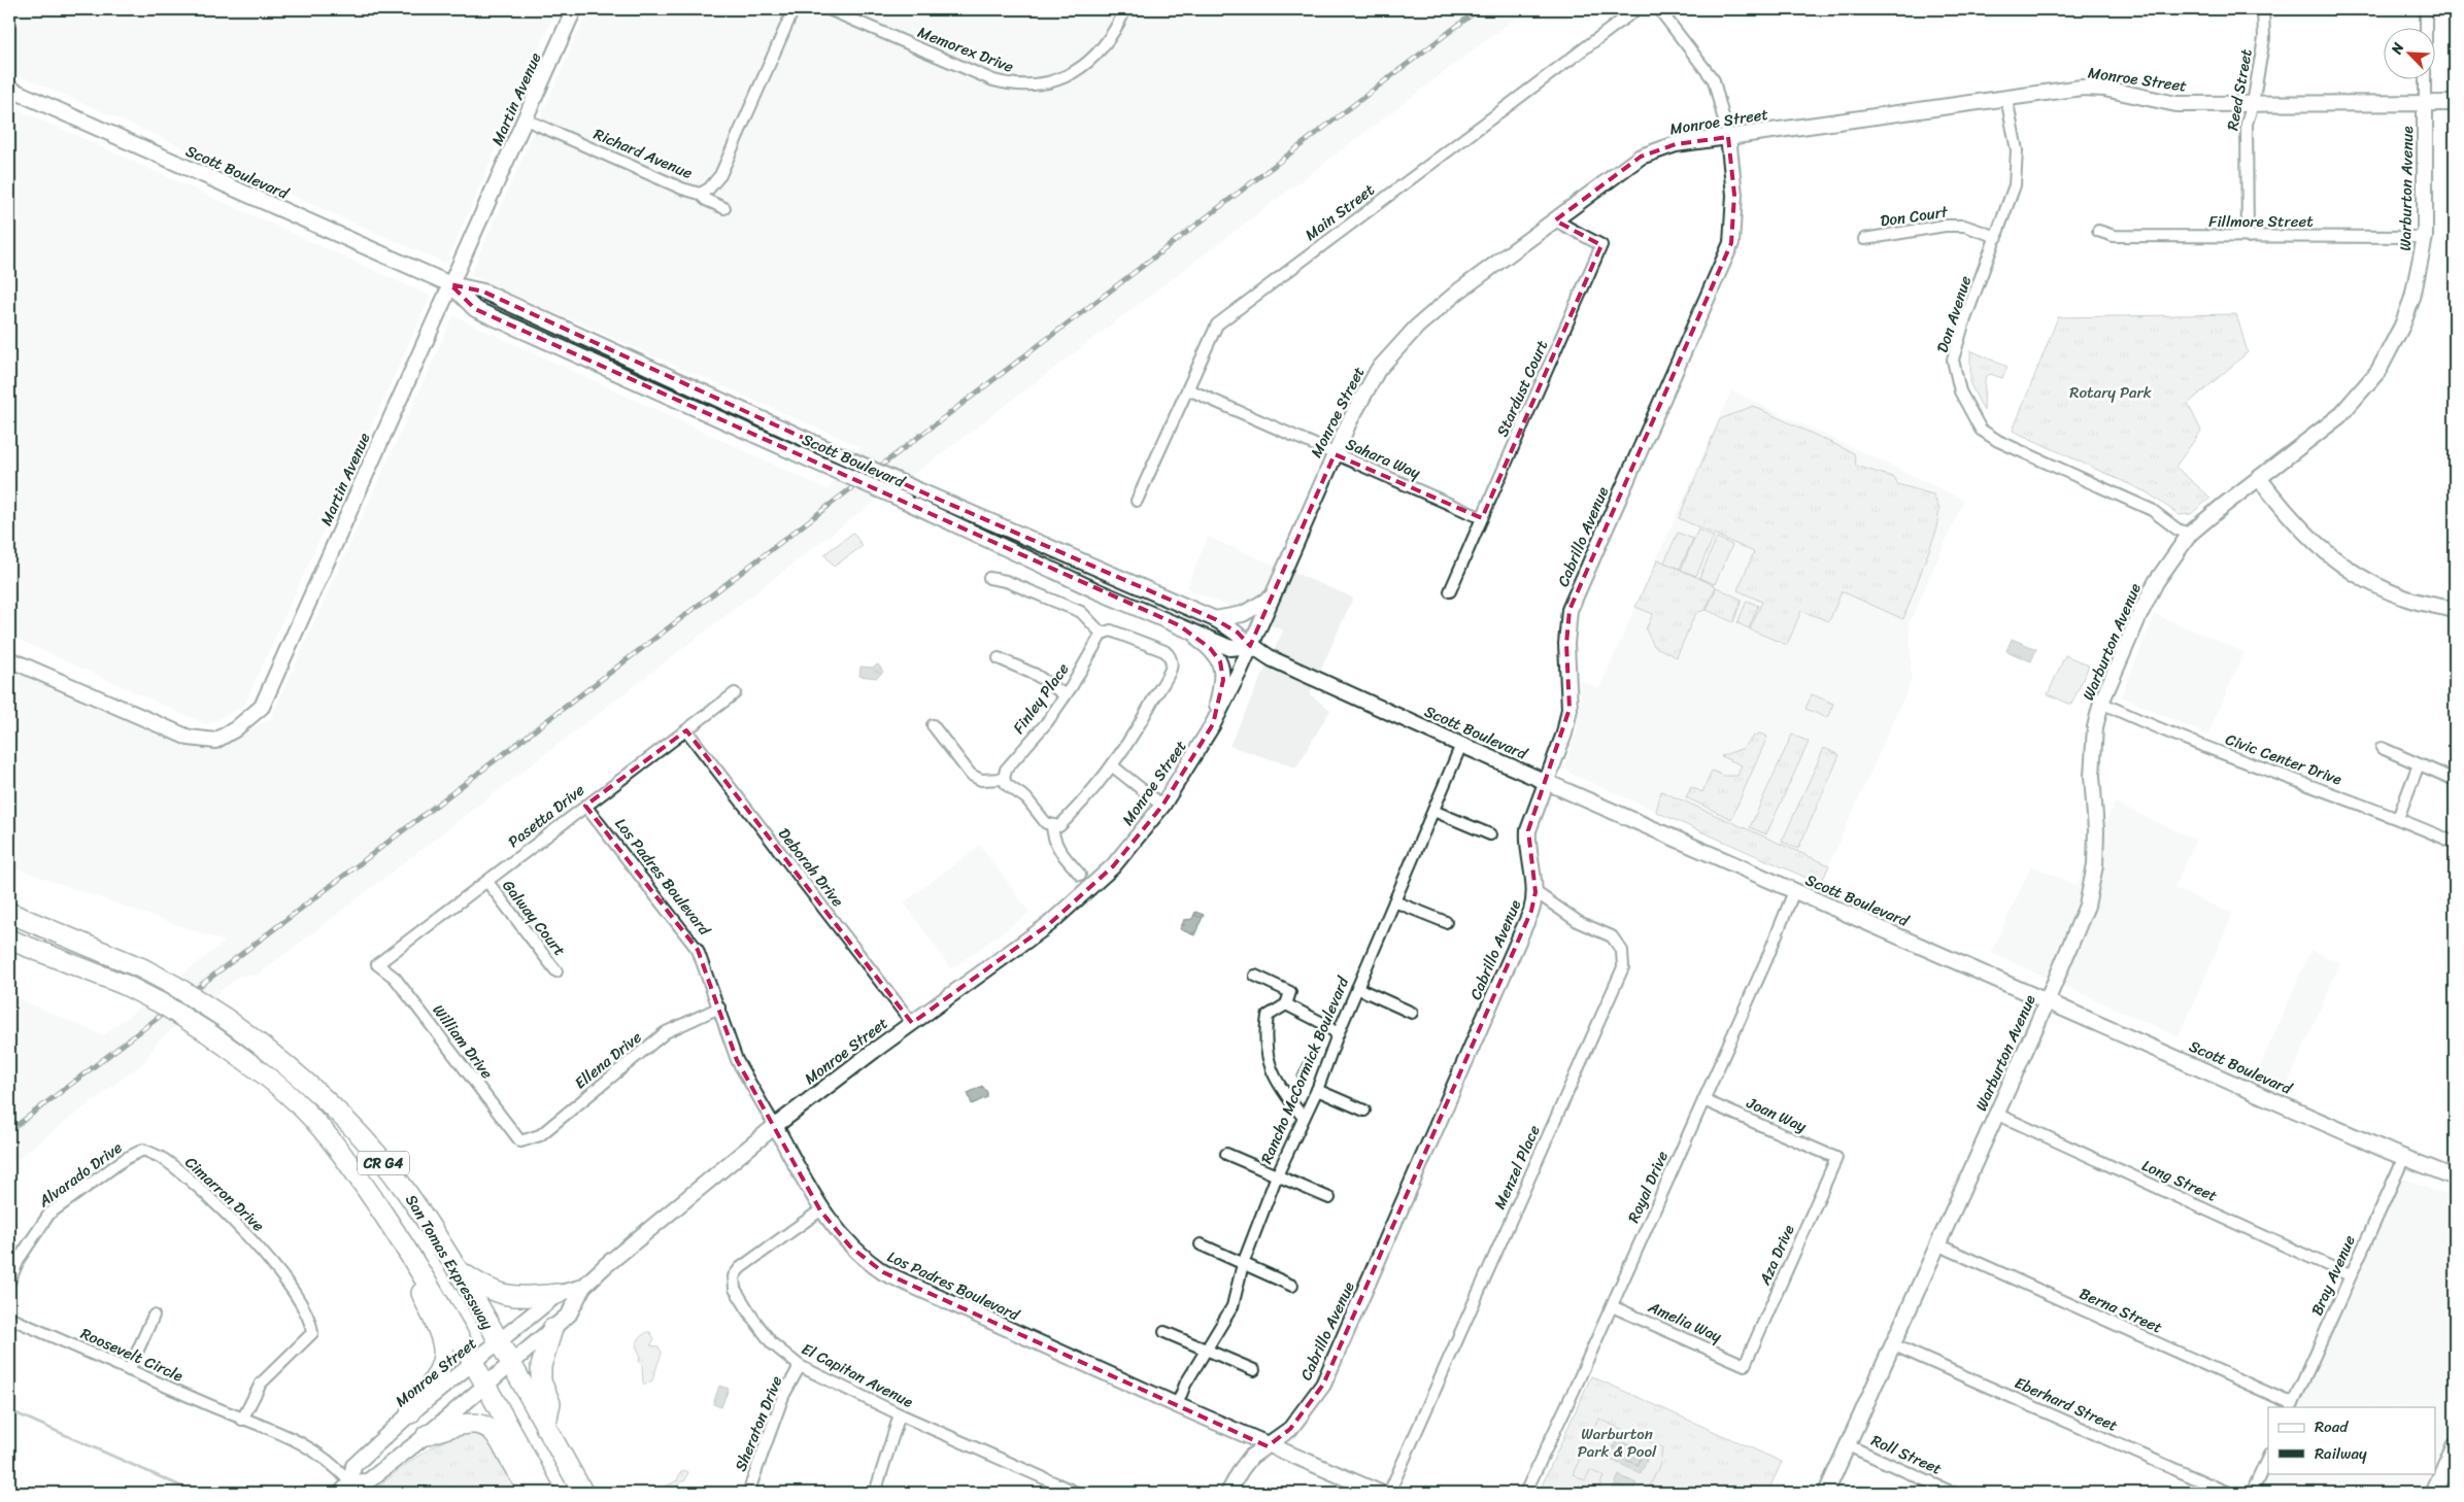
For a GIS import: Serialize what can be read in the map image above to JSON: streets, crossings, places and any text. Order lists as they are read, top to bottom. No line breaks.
{"streets":{"highway":["CR G4","San Tomas Expressway"],"main road":["Monroe Street","Martin Avenue","Scott Boulevard","Warburton Avenue","Cabrillo Avenue","Los Padres Boulevard"],"street":["Memorex Drive","Reed Street","Richard Avenue","Main Street","Don Court","Fillmore Street","Don Avenue","Stardust Court","Sahara Way","Finley Place","Civic Center Drive","Pasetta Drive","Deborah Drive","Galway Court","William Drive","Ellena Drive","Rancho McCormick Boulevard","Joan Way","Menzel Place","Alvarado Drive","Long Street","Royal Drive","Cimarron Drive","Aza Drive","Bray Avenue","Berna Street","Amelia Way","Roosevelt Circle","El Capitan Avenue","Eberhard Street","Sheraton Drive","Roll Street"]},"crossings":[["Monroe Street","Reed Street"],["Monroe Street","Scott Boulevard"],["Monroe Street","Warburton Avenue"],["Monroe Street","Don Avenue"],["Monroe Street","Stardust Court"],["Monroe Street","Sahara Way"],["Monroe Street","Cabrillo Avenue"],["Monroe Street","Deborah Drive"],["Monroe Street","Los Padres Boulevard"],["Monroe Street","San Tomas Expressway"],["Monroe Street","Roosevelt Circle"],["Reed Street","Fillmore Street"],["Martin Avenue","Richard Avenue"],["Martin Avenue","Scott Boulevard"],["Scott Boulevard","Warburton Avenue"],["Scott Boulevard","Cabrillo Avenue"],["Scott Boulevard","Rancho McCormick Boulevard"],["Scott Boulevard","Royal Drive"],["Scott Boulevard","Bray Avenue"],["Warburton Avenue","Fillmore Street"],["Warburton Avenue","Don Avenue"],["Warburton Avenue","Civic Center Drive"],["Warburton Avenue","Long Street"],["Warburton Avenue","Berna Street"],["Warburton Avenue","Eberhard Street"],["Warburton Avenue","Roll Street"],["Main Street","Sahara Way"],["Don Court","Don Avenue"],["Stardust Court","Sahara Way"],["Cabrillo Avenue","Los Padres Boulevard"],["Cabrillo Avenue","Menzel Place"],["Pasetta Drive","Deborah Drive"],["Pasetta Drive","Los Padres Boulevard"],["Pasetta Drive","Galway Court"],["Pasetta Drive","William Drive"],["Los Padres Boulevard","Ellena Drive"],["Los Padres Boulevard","Rancho McCormick Boulevard"],["Los Padres Boulevard","El Capitan Avenue"],["William Drive","Ellena Drive"],["Joan Way","Royal Drive"],["Joan Way","Aza Drive"],["Alvarado Drive","Cimarron Drive"],["Long Street","Bray Avenue"],["Royal Drive","Amelia Way"],["Cimarron Drive","Roosevelt Circle"],["Aza Drive","Amelia Way"],["Bray Avenue","Berna Street"],["El Capitan Avenue","Sheraton Drive"]],"parks":["Rotary Park","Warburton Park & Pool"],"legend":["Road","Railway"],"north":"top left"}
